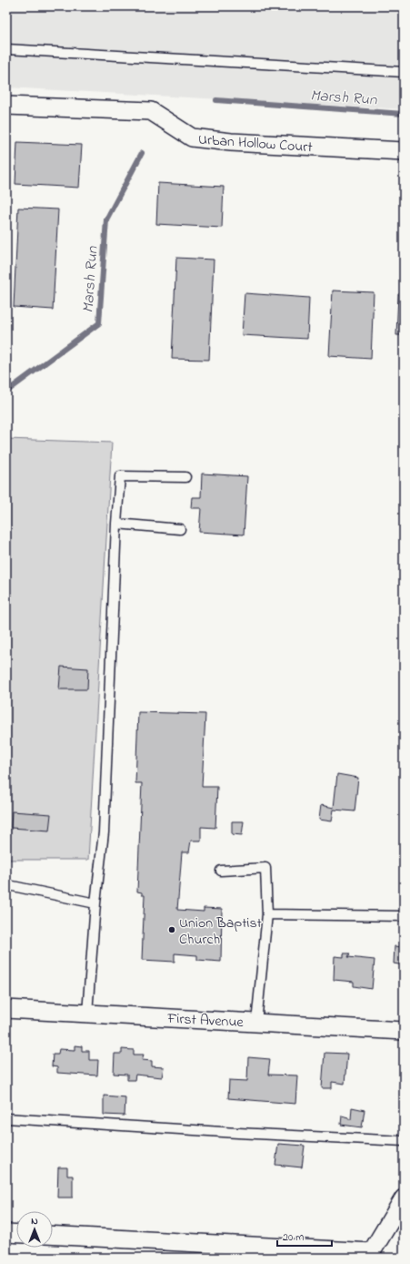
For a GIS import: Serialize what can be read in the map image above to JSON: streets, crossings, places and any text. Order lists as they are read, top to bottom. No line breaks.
{"streets":{"street":["Urban Hollow Court","First Avenue"]},"water":["Marsh Run"],"places":["Union Baptist Church"],"scale_bar":"20 m","north":"top"}
